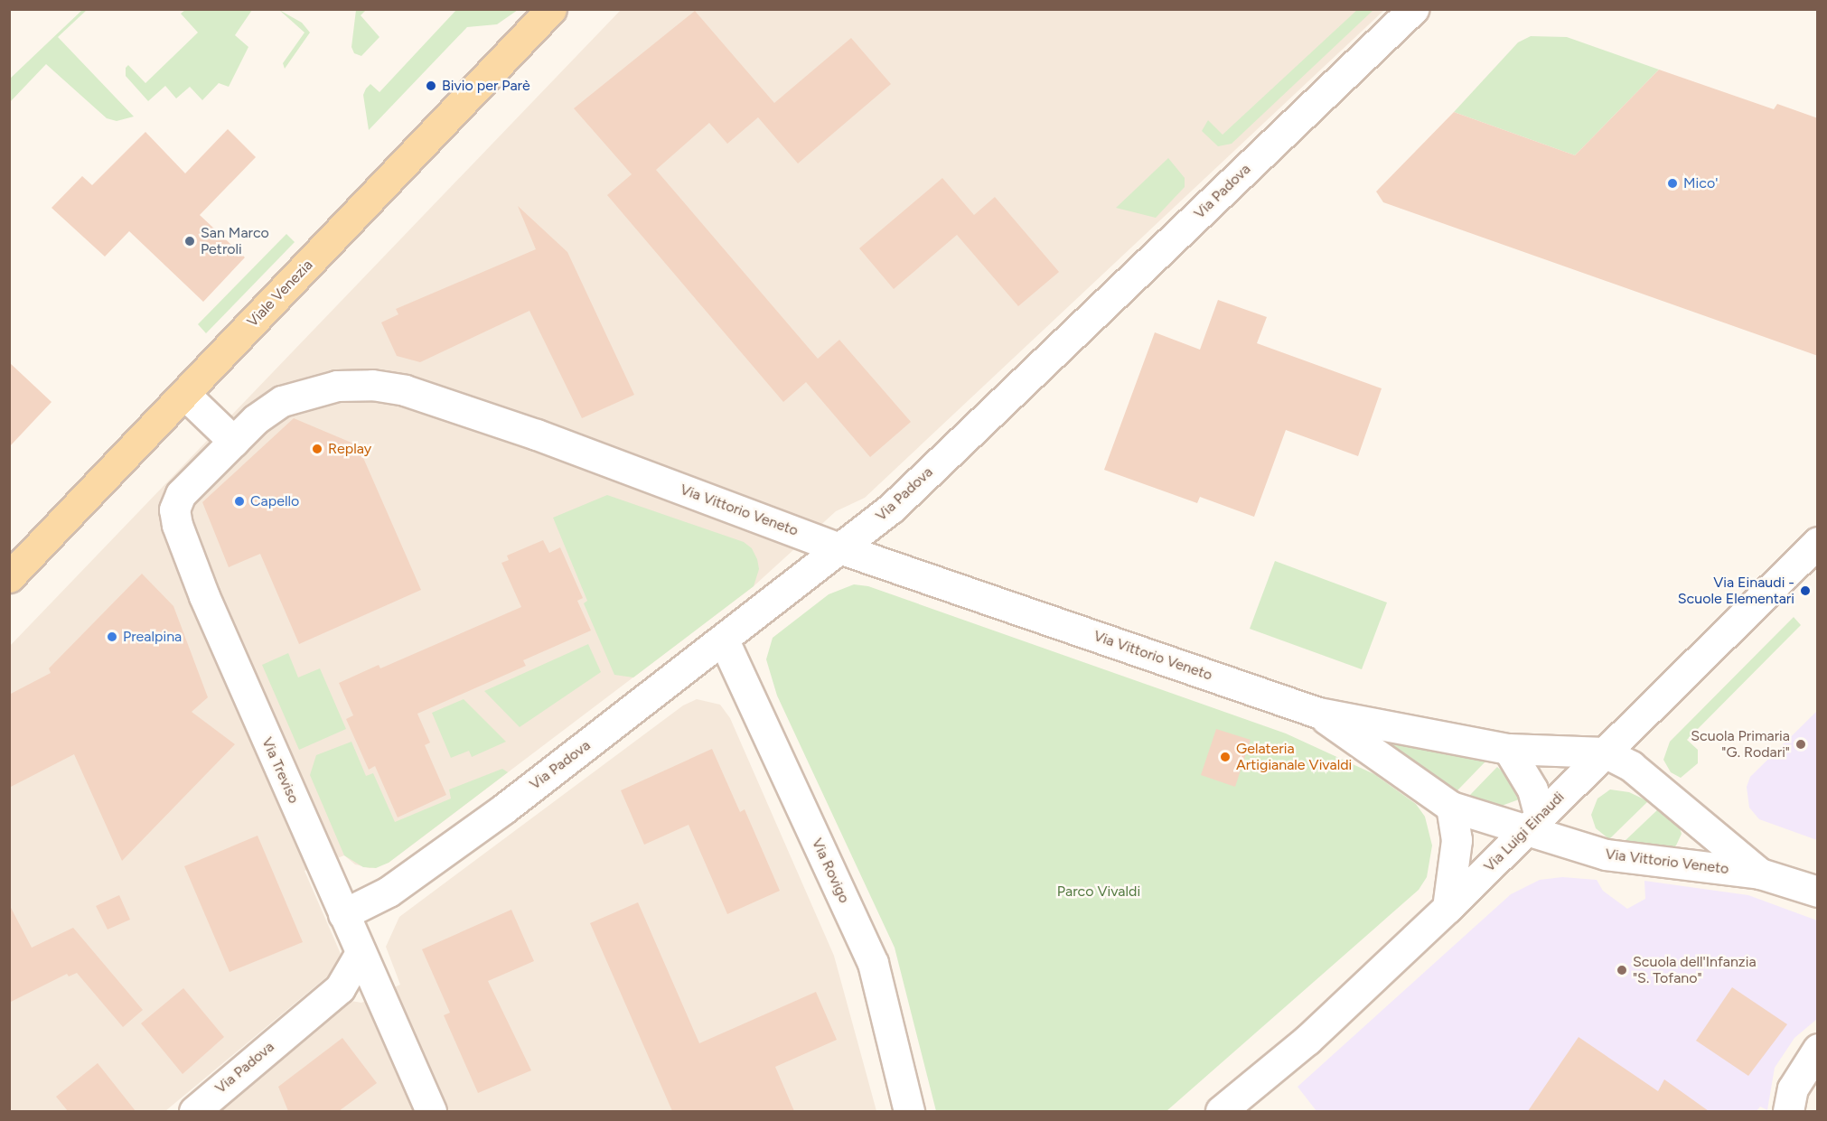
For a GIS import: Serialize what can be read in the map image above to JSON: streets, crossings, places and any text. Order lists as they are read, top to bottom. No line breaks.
{"streets":{"main road":["Viale Venezia"],"street":["Via Padova","Via Vittorio Veneto","Via Treviso","Via Luigi Einaudi","Via Rovigo"]},"crossings":[["Via Padova","Via Vittorio Veneto"],["Via Padova","Via Treviso"],["Via Padova","Via Rovigo"],["Via Vittorio Veneto","Via Treviso"],["Via Vittorio Veneto","Via Luigi Einaudi"]],"parks":["Parco Vivaldi"],"places":["Bivio per Parè","Mico'","San Marco Petroli","Replay","Capello","Via Einaudi - Scuole Elementari","Prealpina","Scuola Primaria \"G. Rodari\"","Gelateria Artigianale Vivaldi","Scuola dell'Infanzia \"S. Tofano\""]}
